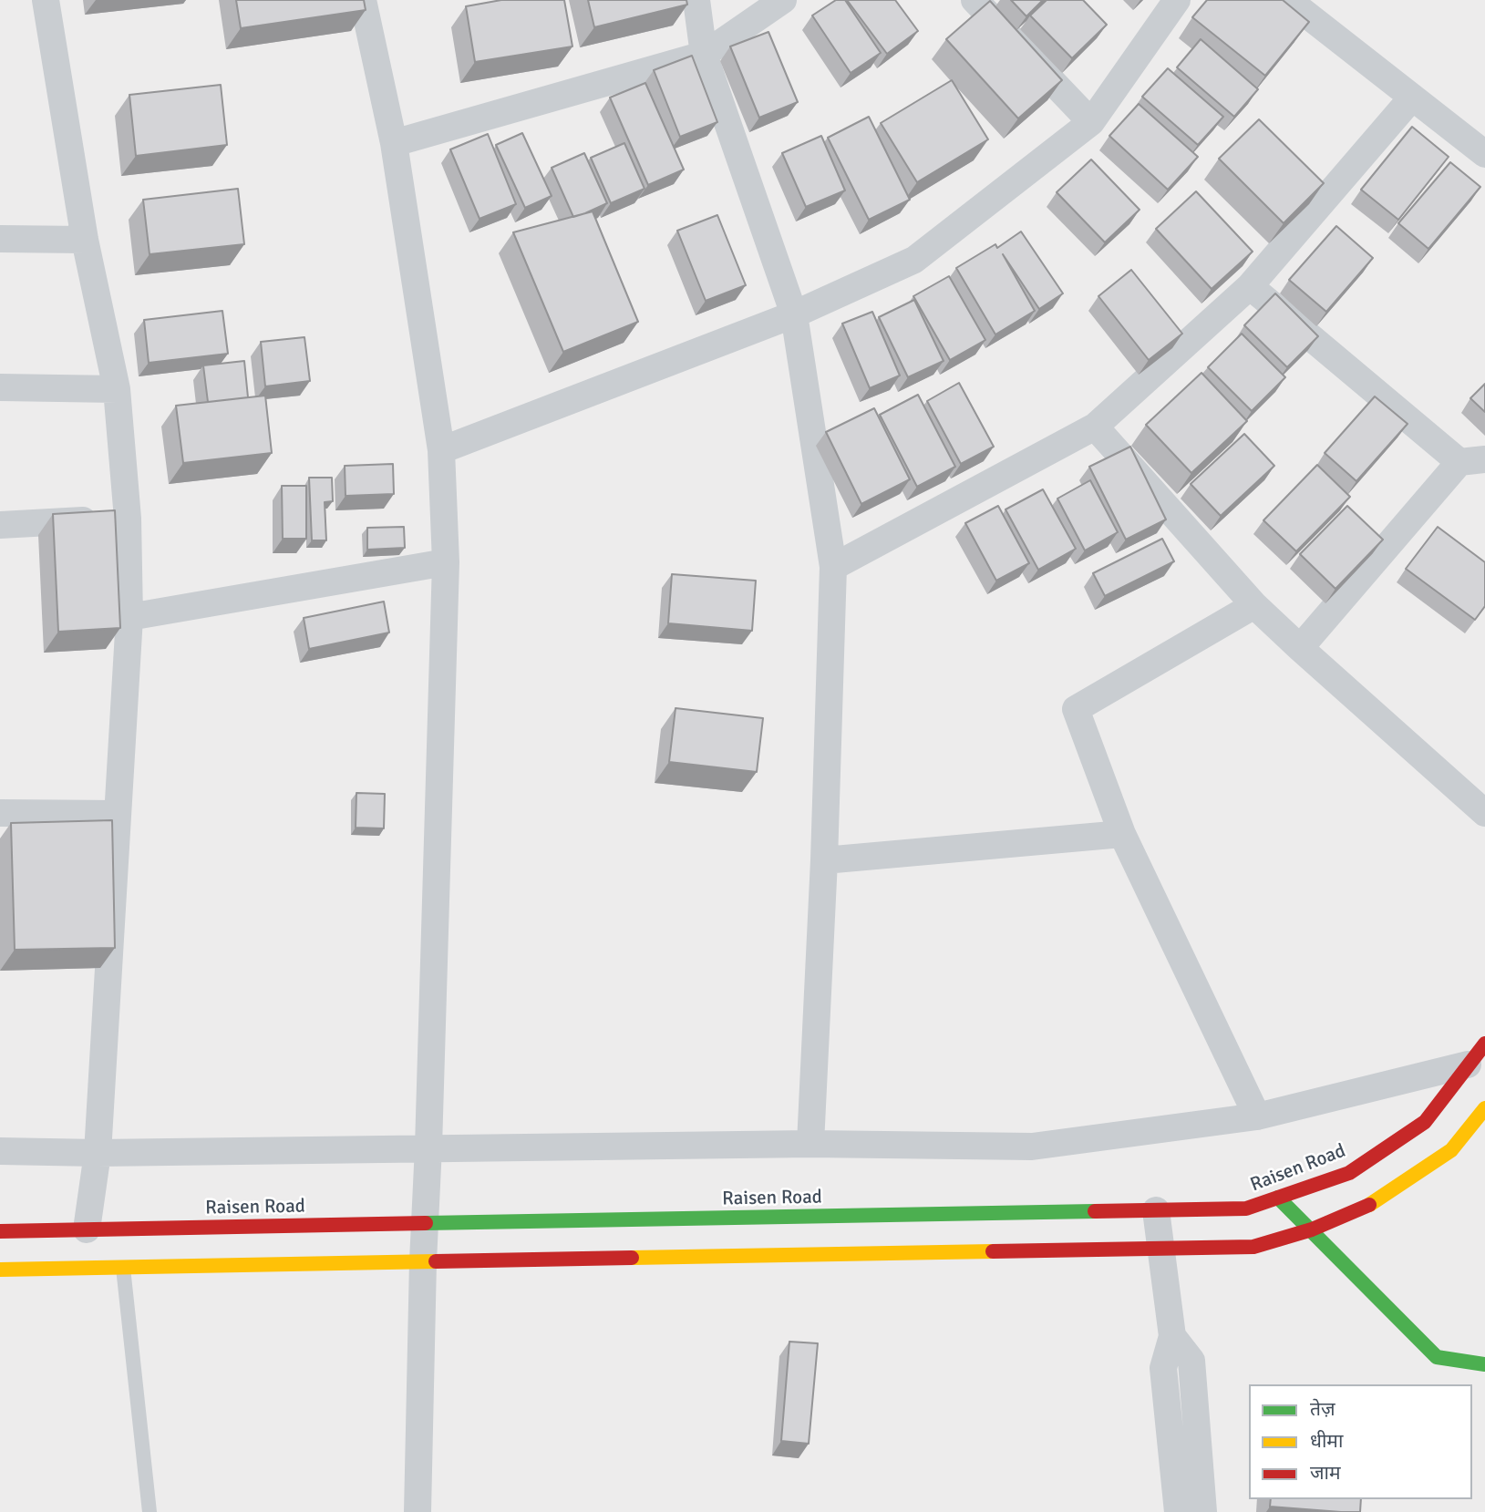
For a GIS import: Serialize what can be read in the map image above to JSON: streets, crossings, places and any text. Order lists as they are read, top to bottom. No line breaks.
{"streets":{"main road":["Raisen Road"]},"legend":["तेज़","धीमा","जाम"]}
